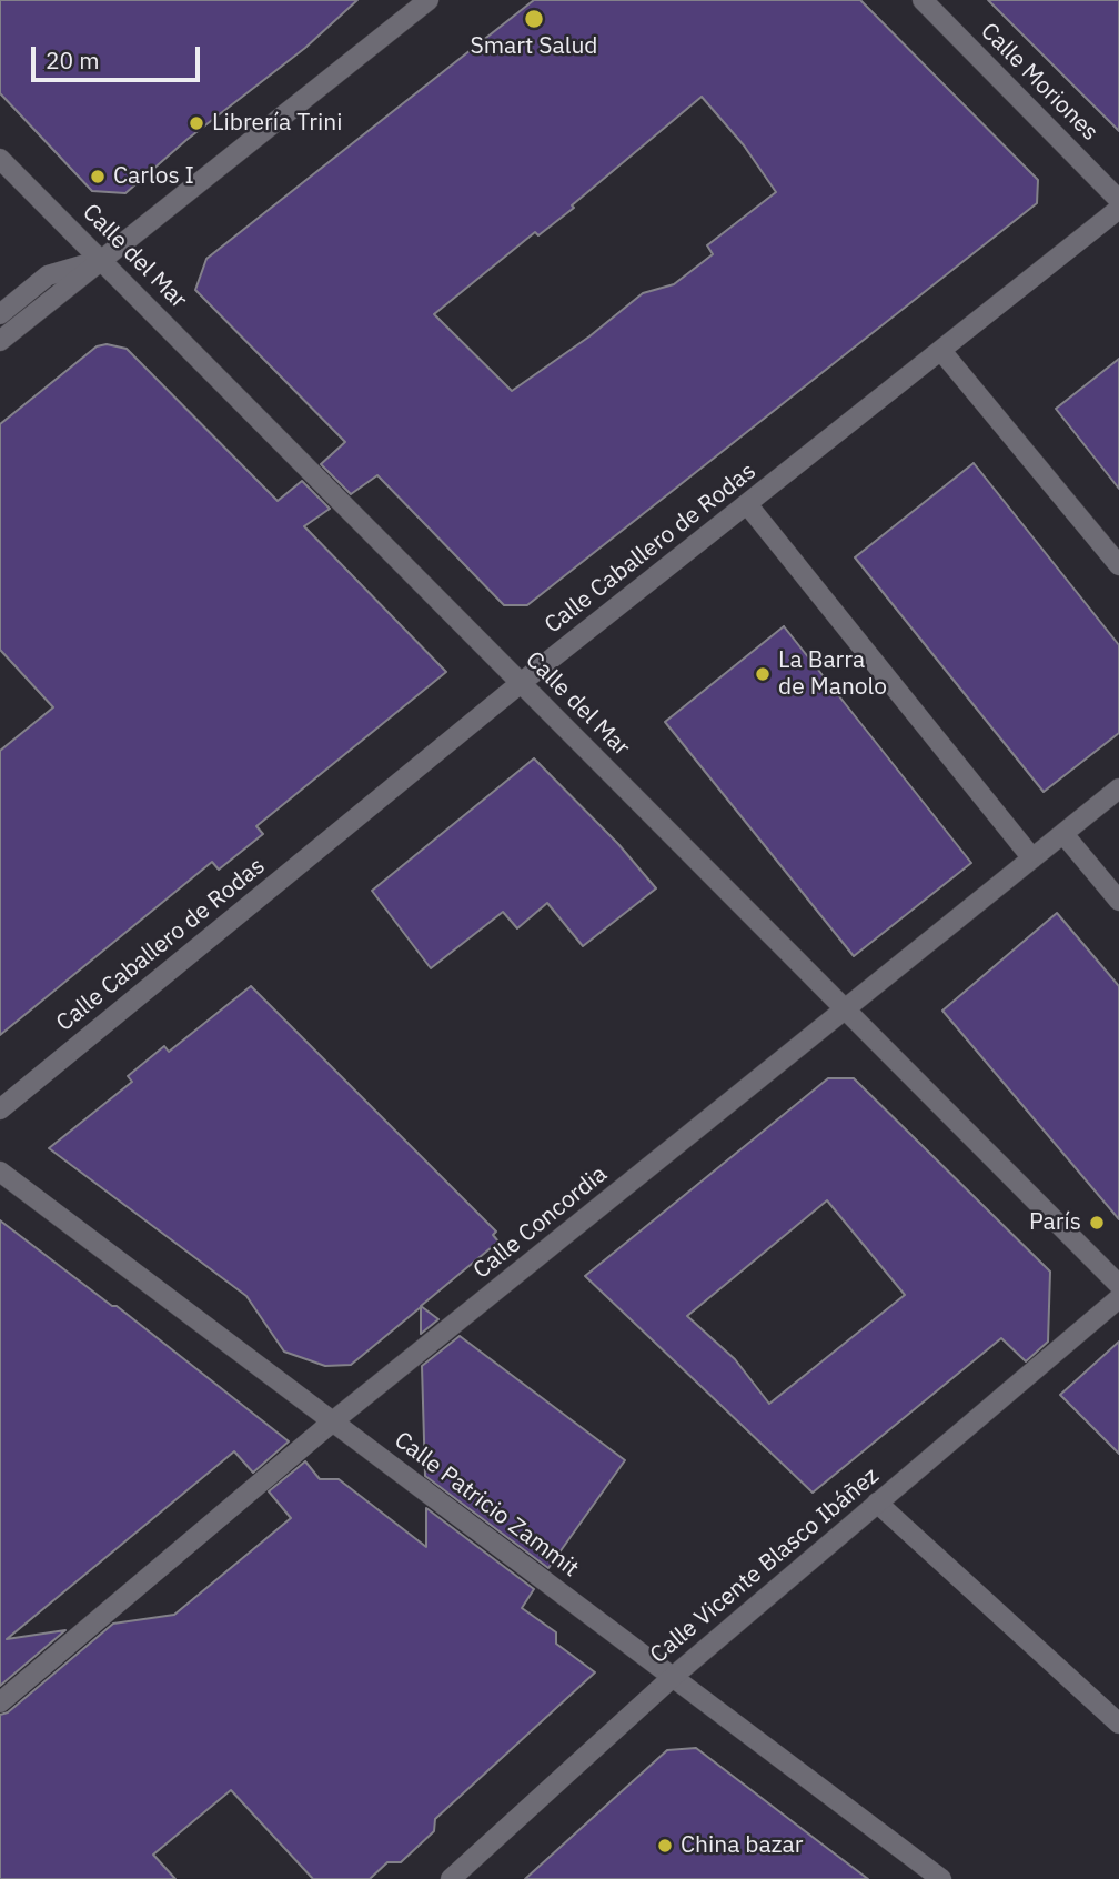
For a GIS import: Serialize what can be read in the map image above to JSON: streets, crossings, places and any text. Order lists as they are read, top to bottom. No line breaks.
{"streets":{"street":["Calle Moriones","Calle del Mar","Calle Caballero de Rodas","Calle Concordia","Calle Patricio Zammit","Calle Vicente Blasco Ibáñez"]},"crossings":[["Calle del Mar","Calle Caballero de Rodas"],["Calle del Mar","Calle Concordia"],["Calle Concordia","Calle Patricio Zammit"],["Calle Patricio Zammit","Calle Vicente Blasco Ibáñez"]],"places":["Smart Salud","Librería Trini","Carlos I","La Barra de Manolo","París","China bazar"],"scale_bar":"20 m"}
